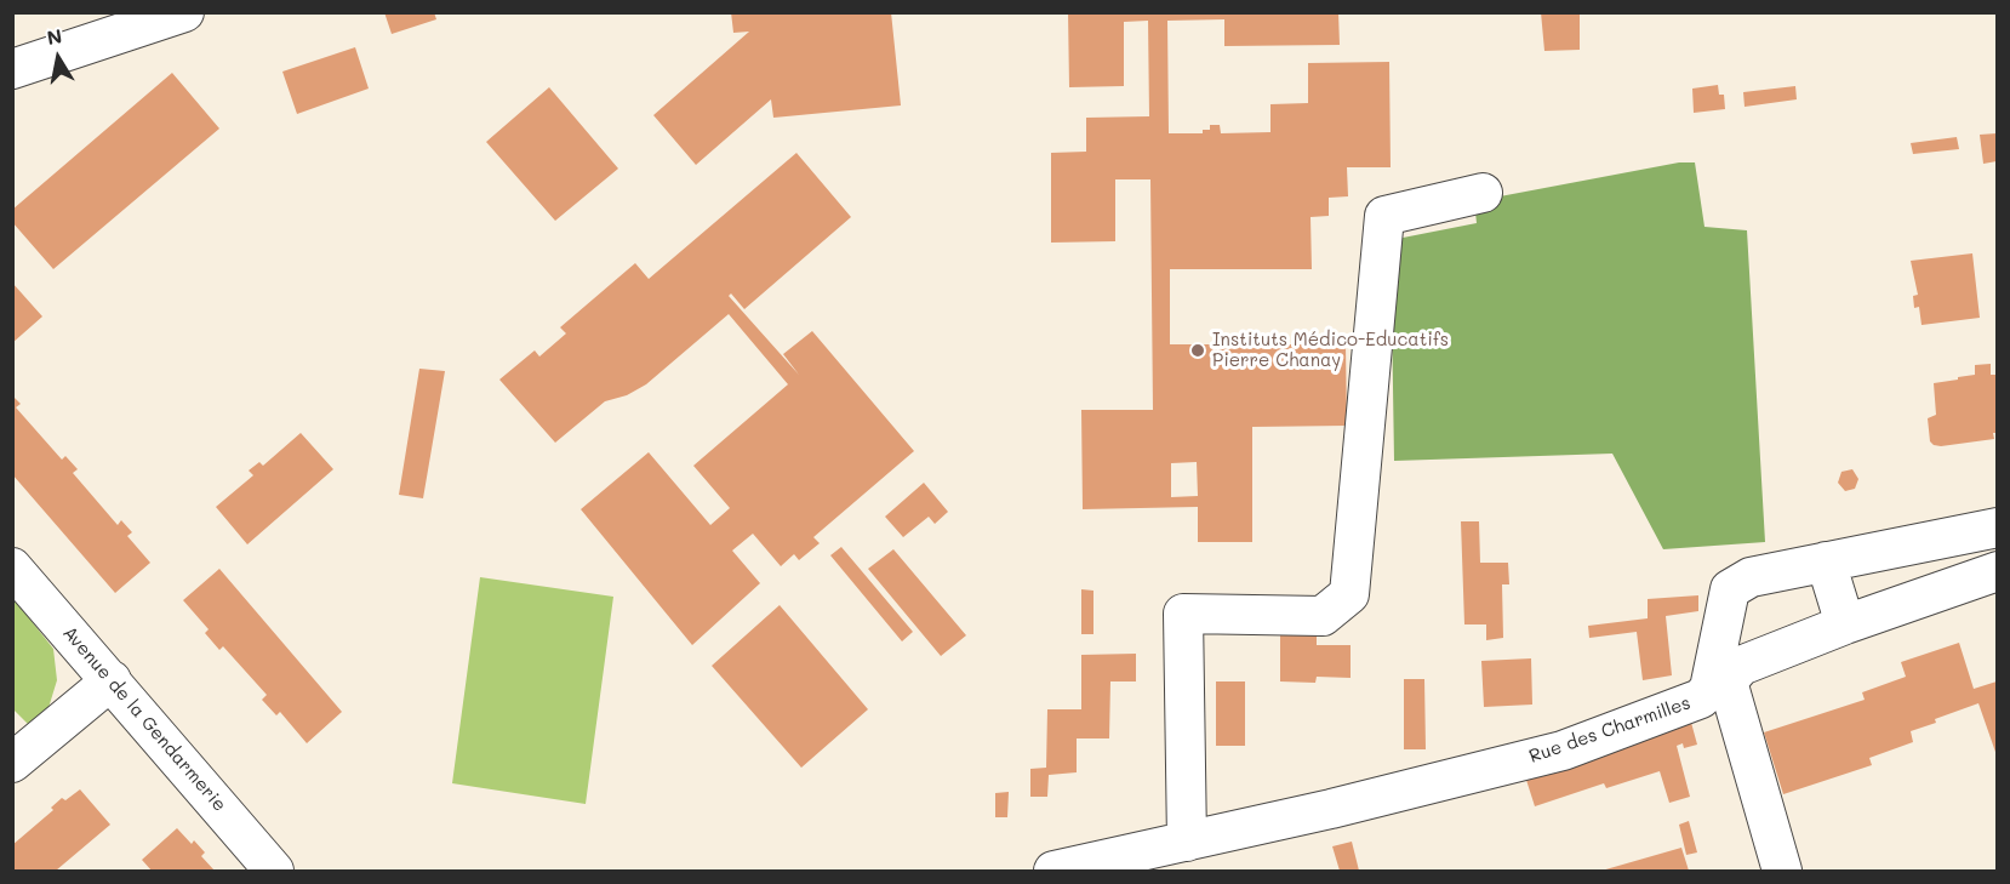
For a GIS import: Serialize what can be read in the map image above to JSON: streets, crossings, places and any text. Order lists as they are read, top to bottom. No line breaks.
{"streets":{"street":["Avenue de la Gendarmerie","Rue des Charmilles"]},"places":["Instituts Médico-Educatifs Pierre Chanay"],"north":"top"}
